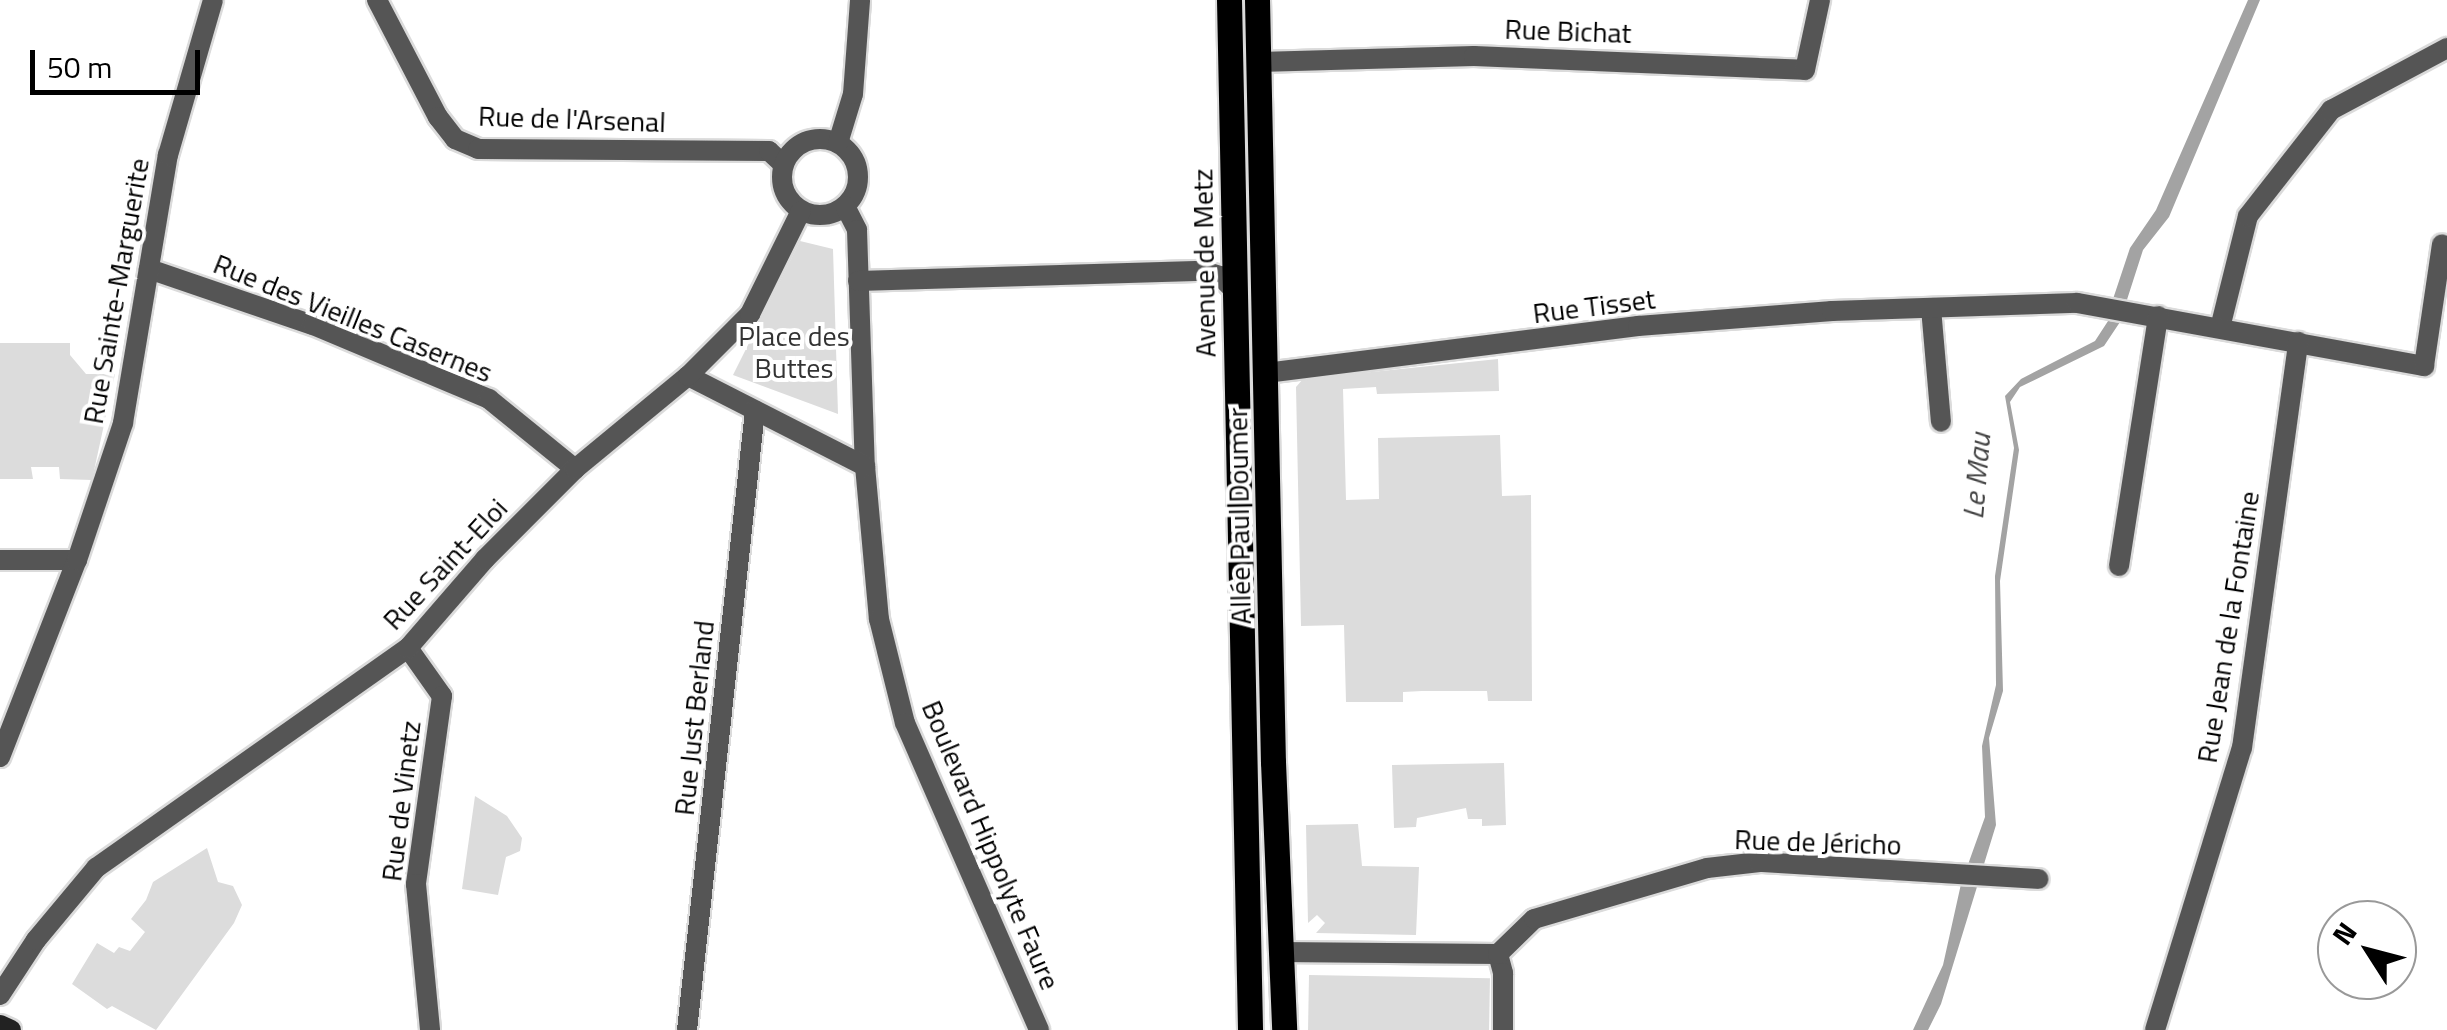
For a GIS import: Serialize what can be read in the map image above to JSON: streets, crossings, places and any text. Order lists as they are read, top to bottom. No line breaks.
{"streets":{"main road":["Avenue de Metz","Allée Paul Doumer"],"street":["Rue Bichat","Rue de l'Arsenal","Rue Sainte-Marguerite","Rue Tisset","Rue des Vieilles Casernes","Rue Saint-Eloi","Rue Jean de la Fontaine","Rue Just Berland","Rue de Vinetz","Rue de Jéricho","Boulevard Hippolyte Faure"]},"crossings":[["Rue Bichat","Allée Paul Doumer"],["Rue de l'Arsenal","Rue Saint-Eloi"],["Rue de l'Arsenal","Boulevard Hippolyte Faure"],["Avenue de Metz","Allée Paul Doumer"],["Rue Sainte-Marguerite","Rue des Vieilles Casernes"],["Rue Tisset","Allée Paul Doumer"],["Rue Tisset","Rue Jean de la Fontaine"],["Rue des Vieilles Casernes","Rue Saint-Eloi"],["Rue Saint-Eloi","Rue de Vinetz"],["Rue Saint-Eloi","Boulevard Hippolyte Faure"]],"water":["Le Mau"],"parks":["Place des Buttes"],"scale_bar":"50 m","north":"top left"}
